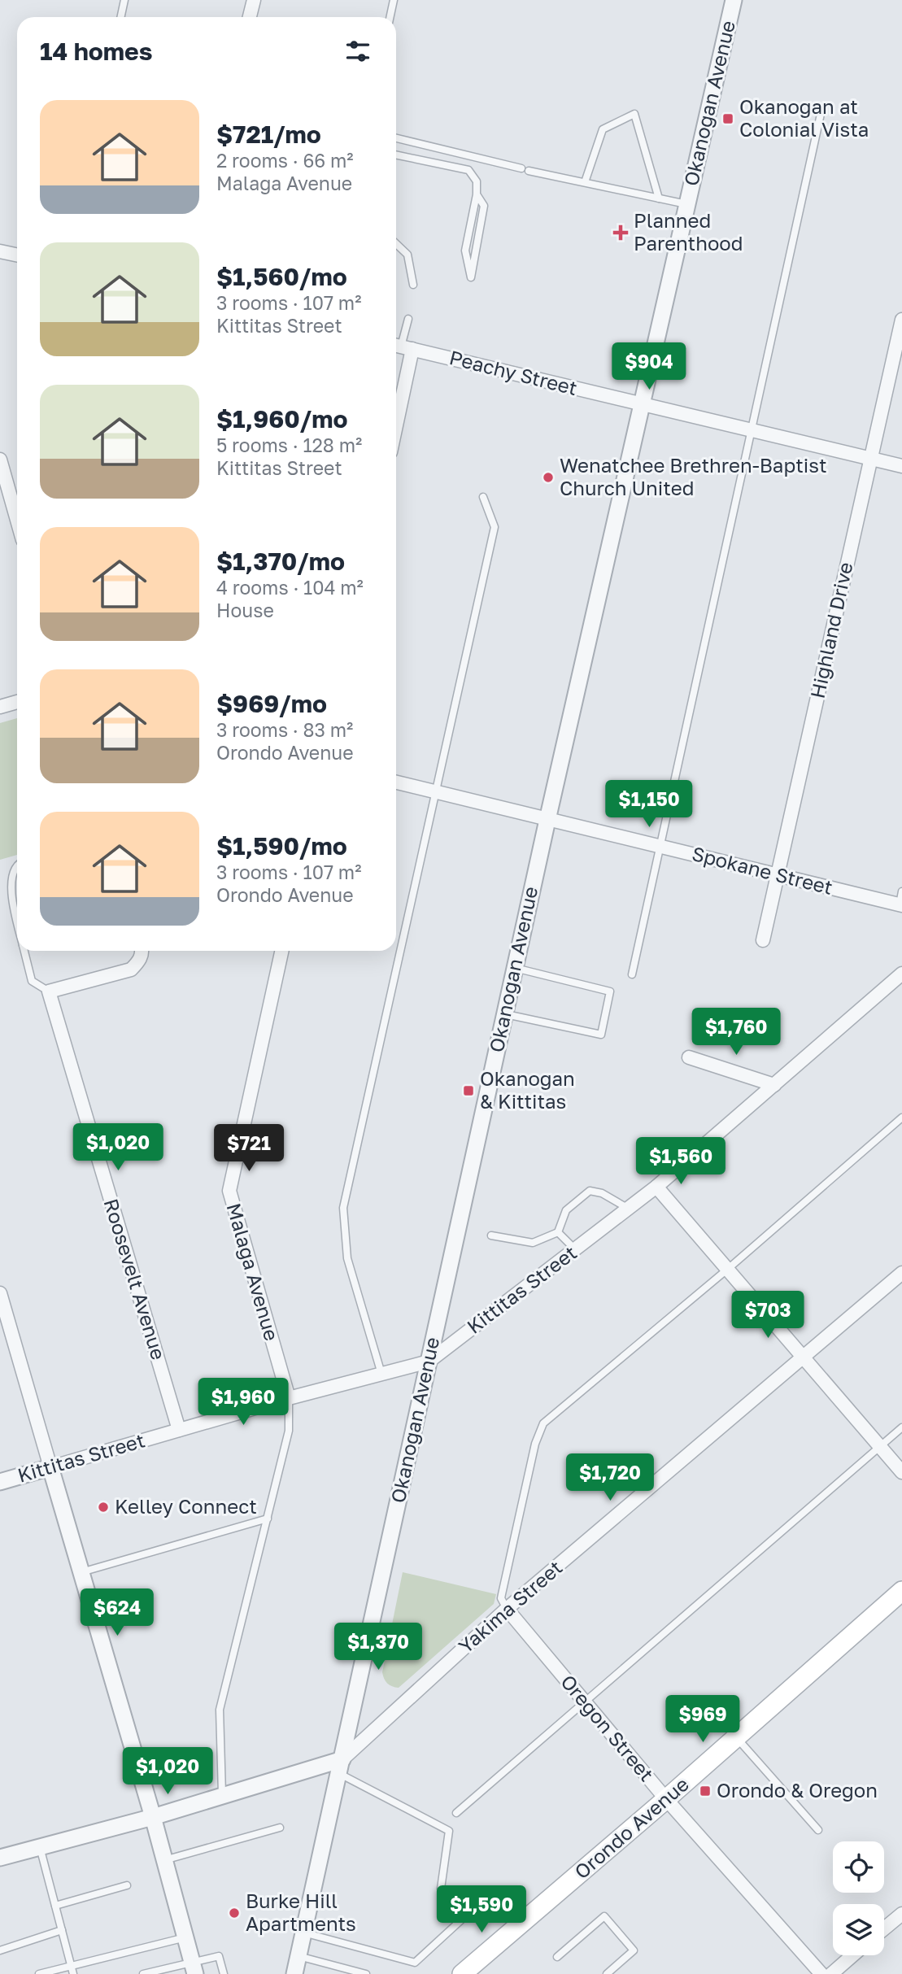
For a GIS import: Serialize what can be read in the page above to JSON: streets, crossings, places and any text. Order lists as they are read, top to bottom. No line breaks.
{"streets":{"main road":["Orondo Avenue"],"street":["Okanogan Avenue","Peachy Street","Highland Drive","Spokane Street","Malaga Avenue","Roosevelt Avenue","Kittitas Street","Yakima Street","Oregon Street"]},"crossings":[["Okanogan Avenue","Peachy Street"],["Okanogan Avenue","Spokane Street"],["Okanogan Avenue","Kittitas Street"],["Okanogan Avenue","Yakima Street"],["Peachy Street","Highland Drive"],["Highland Drive","Spokane Street"],["Malaga Avenue","Kittitas Street"],["Roosevelt Avenue","Kittitas Street"],["Yakima Street","Oregon Street"],["Oregon Street","Orondo Avenue"]],"places":{"transit":["Okanogan at Colonial Vista","Okanogan & Kittitas","Orondo & Oregon"],"health":["Planned Parenthood"],"other":["Wenatchee Brethren-Baptist Church United","Kelley Connect","Burke Hill Apartments"]},"page":{"heading":"14 homes","list":[{"name":"$721/mo","note":"2 rooms · 66 m² · Malaga Avenue"},{"name":"$1,560/mo","note":"3 rooms · 107 m² · Kittitas Street"},{"name":"$1,960/mo","note":"5 rooms · 128 m² · Kittitas Street"},{"name":"$1,370/mo","note":"4 rooms · 104 m² · House"},{"name":"$969/mo","note":"3 rooms · 83 m² · Orondo Avenue"},{"name":"$1,590/mo","note":"3 rooms · 107 m² · Orondo Avenue"}],"price":["$904","$1,150","$1,760","$1,020","$721","$1,560","$703","$1,960","$1,720","$624","$1,370","$969","$1,020","$1,590"]}}
